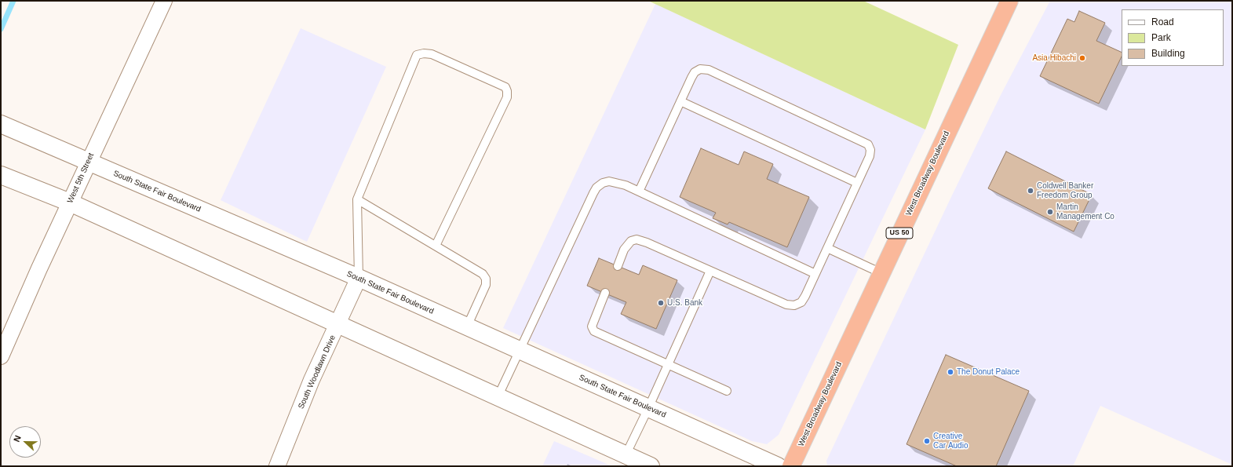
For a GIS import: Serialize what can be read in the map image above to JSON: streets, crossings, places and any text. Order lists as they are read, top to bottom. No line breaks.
{"streets":{"highway":["West Broadway Boulevard","US 50"],"street":["West 5th Street","South State Fair Boulevard","South Woodlawn Drive"]},"crossings":[["West 5th Street","South State Fair Boulevard"],["South State Fair Boulevard","South Woodlawn Drive"]],"places":["Asia Hibachi","Coldwell Banker Freedom Group","Martin Management Co","U.S. Bank","The Donut Palace","Creative Car Audio"],"legend":["Road","Park","Building"],"north":"left"}
